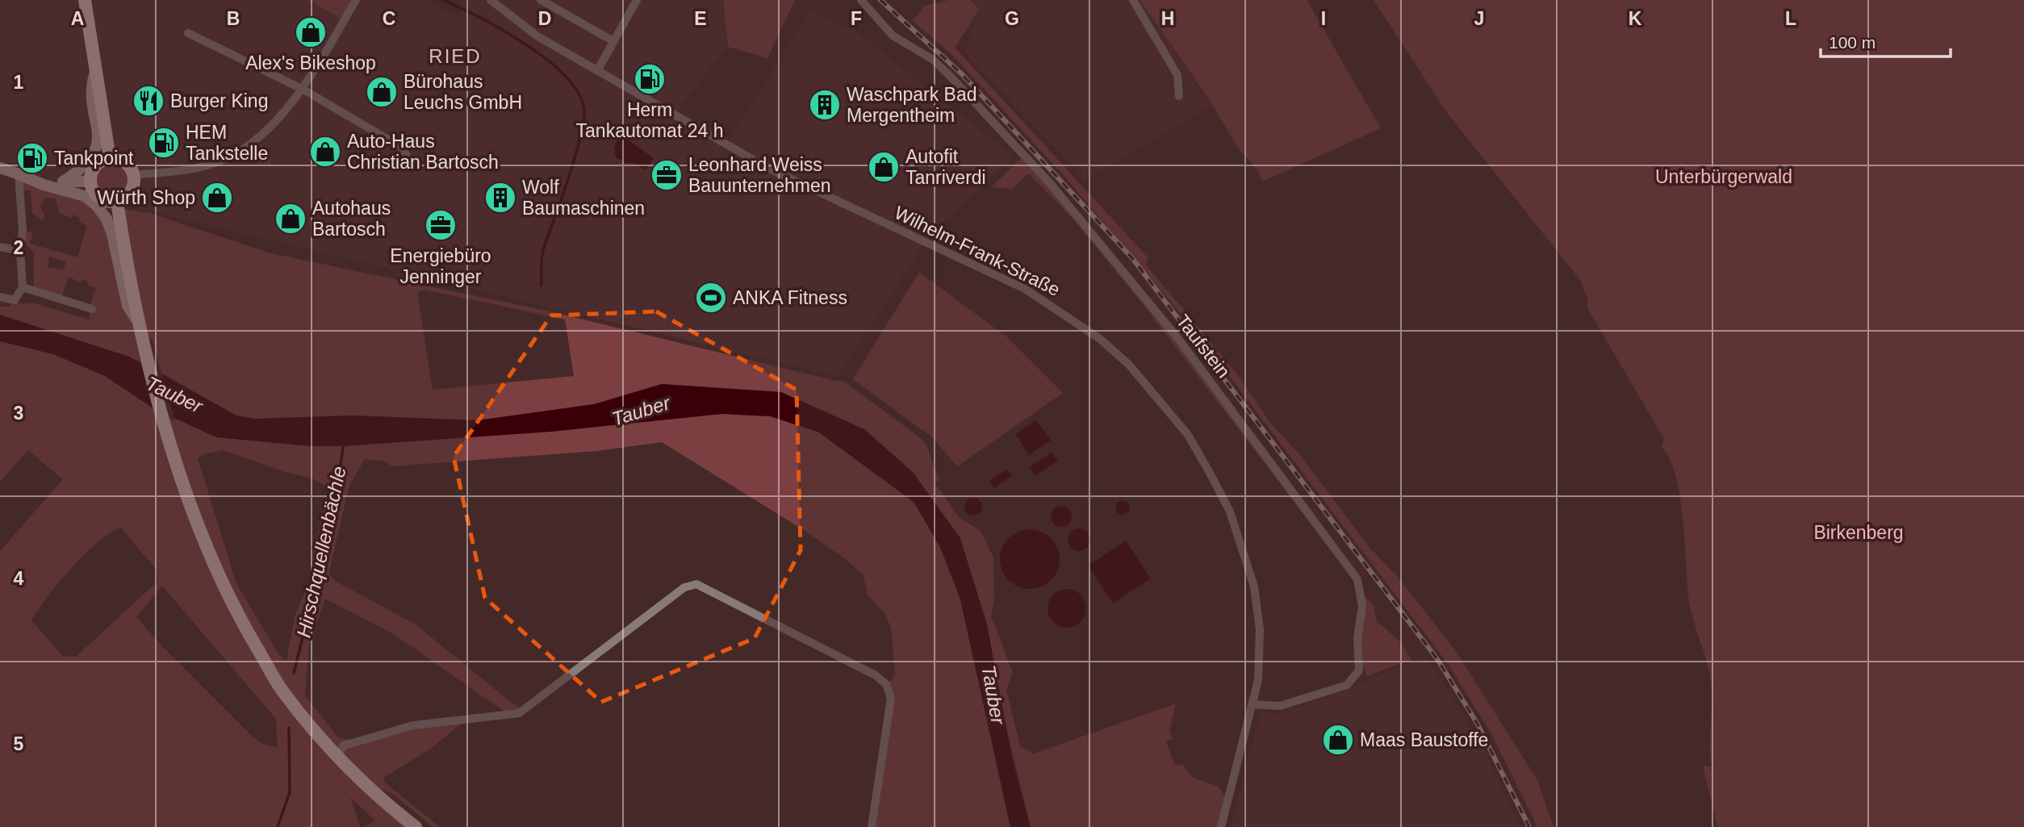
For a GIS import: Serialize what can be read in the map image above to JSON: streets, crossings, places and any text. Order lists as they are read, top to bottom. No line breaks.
{"streets":{"street":["Wilhelm-Frank-Straße","Taufstein"]},"crossings":[["Wilhelm-Frank-Straße","Taufstein"]],"districts":["RIED"],"water":["Tauber","Hirschquellenbächle"],"parks":["Unterbürgerwald","Birkenberg"],"places":{"shop":["Alex's Bikeshop","Bürohaus Leuchs GmbH","Auto-Haus Christian Bartosch","Autofit Tanriverdi","Würth Shop","Autohaus Bartosch","Maas Baustoffe"],"fuel station":["Herm Tankautomat 24 h","HEM Tankstelle","Tankpoint"],"restaurant":["Burger King"],"building":["Waschpark Bad Mergentheim","Wolf Baumaschinen"],"office":["Leonhard Weiss Bauunternehmen","Energiebüro Jenninger"],"sports":["ANKA Fitness"]},"scale_bar":"100 m","grid":{"columns":["A","B","C","D","E","F","G","H","I","J","K","L"],"rows":["1","2","3","4","5"]}}
